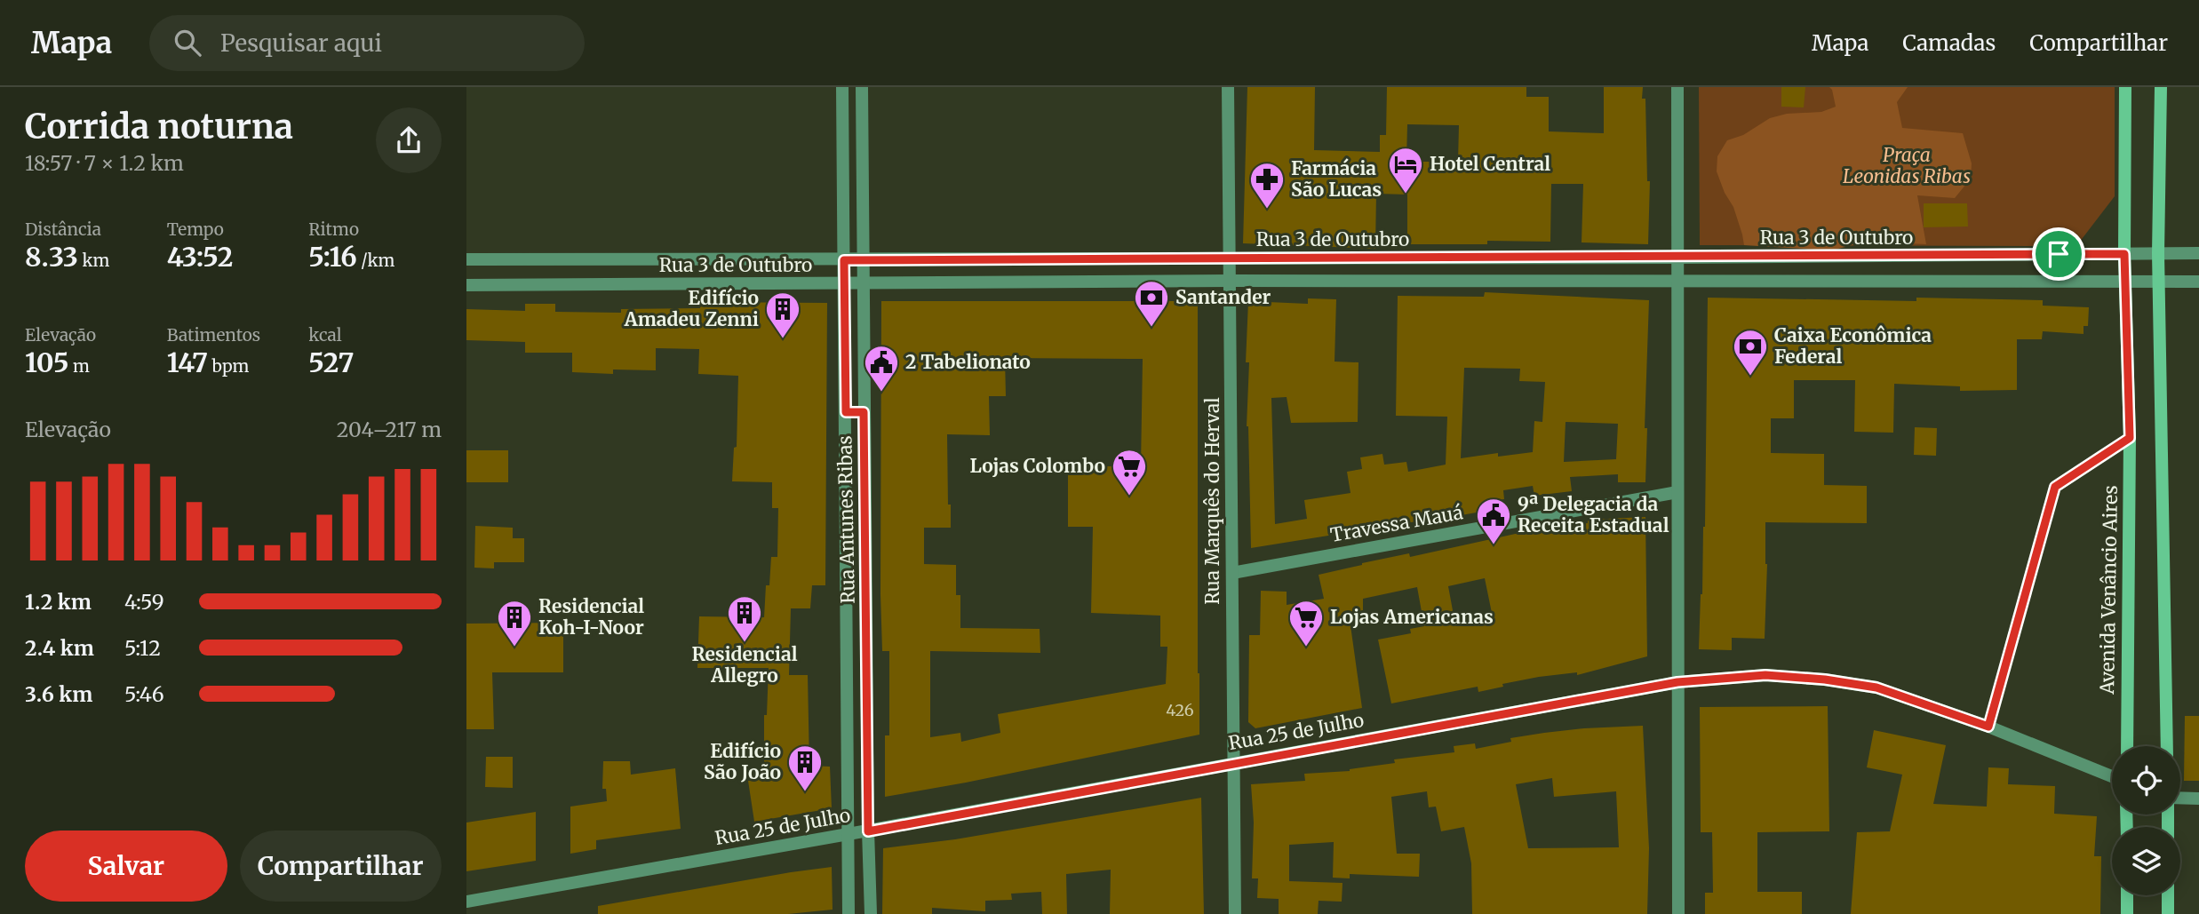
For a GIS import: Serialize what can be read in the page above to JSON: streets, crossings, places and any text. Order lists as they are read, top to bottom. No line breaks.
{"streets":{"main road":["Avenida Venâncio Aires"],"street":["Rua 3 de Outubro","Rua Marquês do Herval","Rua Antunes Ribas","Travessa Mauá","Rua 25 de Julho"]},"crossings":[["Rua 3 de Outubro","Rua Marquês do Herval"],["Rua 3 de Outubro","Rua Antunes Ribas"],["Rua 3 de Outubro","Avenida Venâncio Aires"],["Rua Marquês do Herval","Travessa Mauá"],["Rua Marquês do Herval","Rua 25 de Julho"],["Rua Antunes Ribas","Rua 25 de Julho"]],"parks":["Praça Leonidas Ribas"],"places":{"hotel":["Hotel Central"],"pharmacy":["Farmácia São Lucas"],"bank":["Santander","Caixa Econômica Federal"],"building":["Edifício Amadeu Zenni","Residencial Allegro","Residencial Koh-I-Noor","Edifício São João"],"public building":["2 Tabelionato","9ª Delegacia da Receita Estadual"],"supermarket":["Lojas Colombo","Lojas Americanas"]},"house_numbers":["426"],"page":{"header":"Mapa","search":"Pesquisar aqui","nav":["Mapa","Camadas","Compartilhar"],"heading":["Corrida noturna","18:57 · 7 × 1.2 km"],"stats":[["Distância","8.33 km"],["Tempo","43:52"],["Ritmo","5:16 /km"],["Elevação","105 m"],["Batimentos","147 bpm"],["kcal","527"]],"chart":["Elevação","204–217 m"],"list":[{"name":"1.2 km","note":"4:59"},{"name":"2.4 km","note":"5:12"},{"name":"3.6 km","note":"5:46"}],"buttons":["Salvar","Compartilhar"]}}
